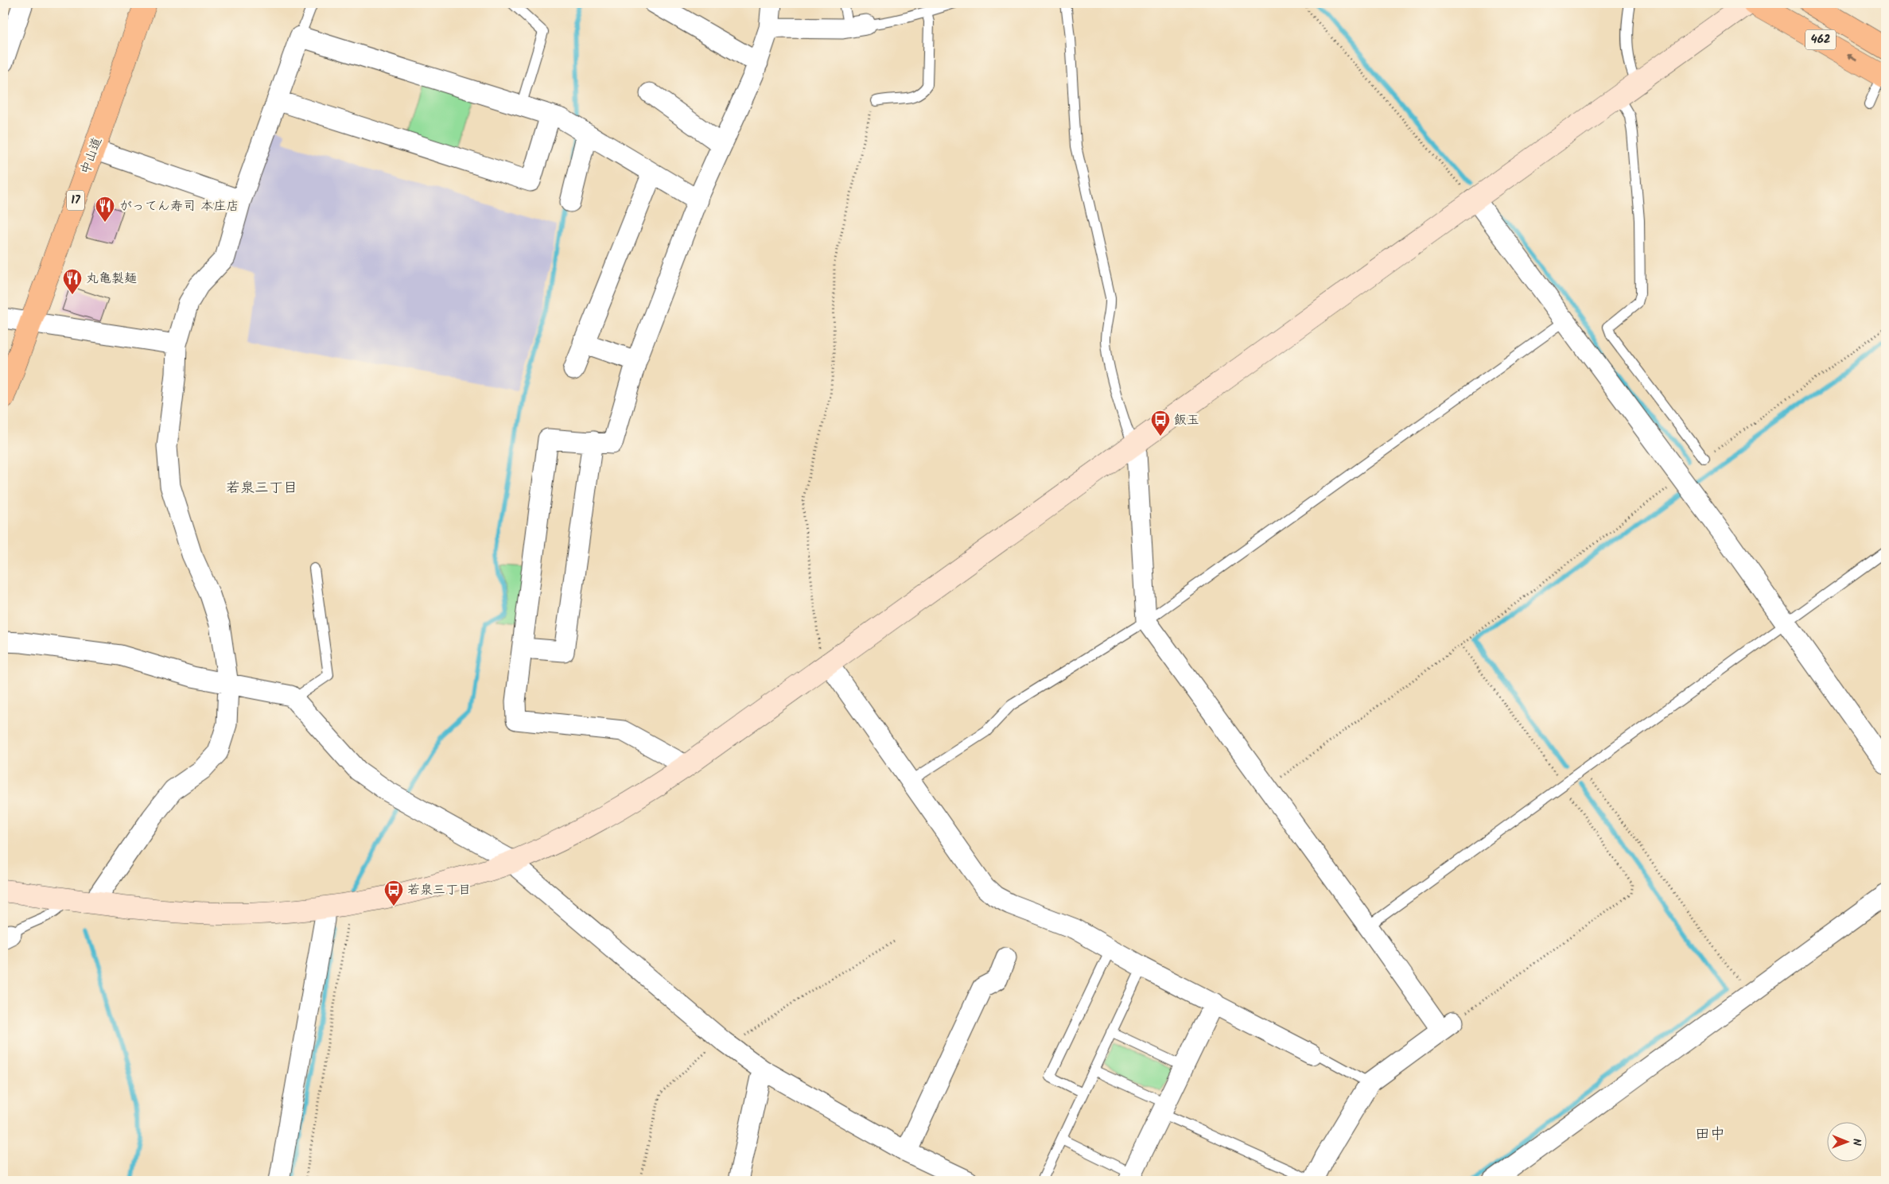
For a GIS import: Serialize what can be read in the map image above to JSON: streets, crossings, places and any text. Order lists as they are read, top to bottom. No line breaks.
{"streets":{"highway":["462","中山道","17"]},"districts":["若泉三丁目","田中"],"places":{"restaurant":["がってん寿司 本庄店","丸亀製麺"],"bus stop":["飯玉","若泉三丁目"]},"north":"right"}
